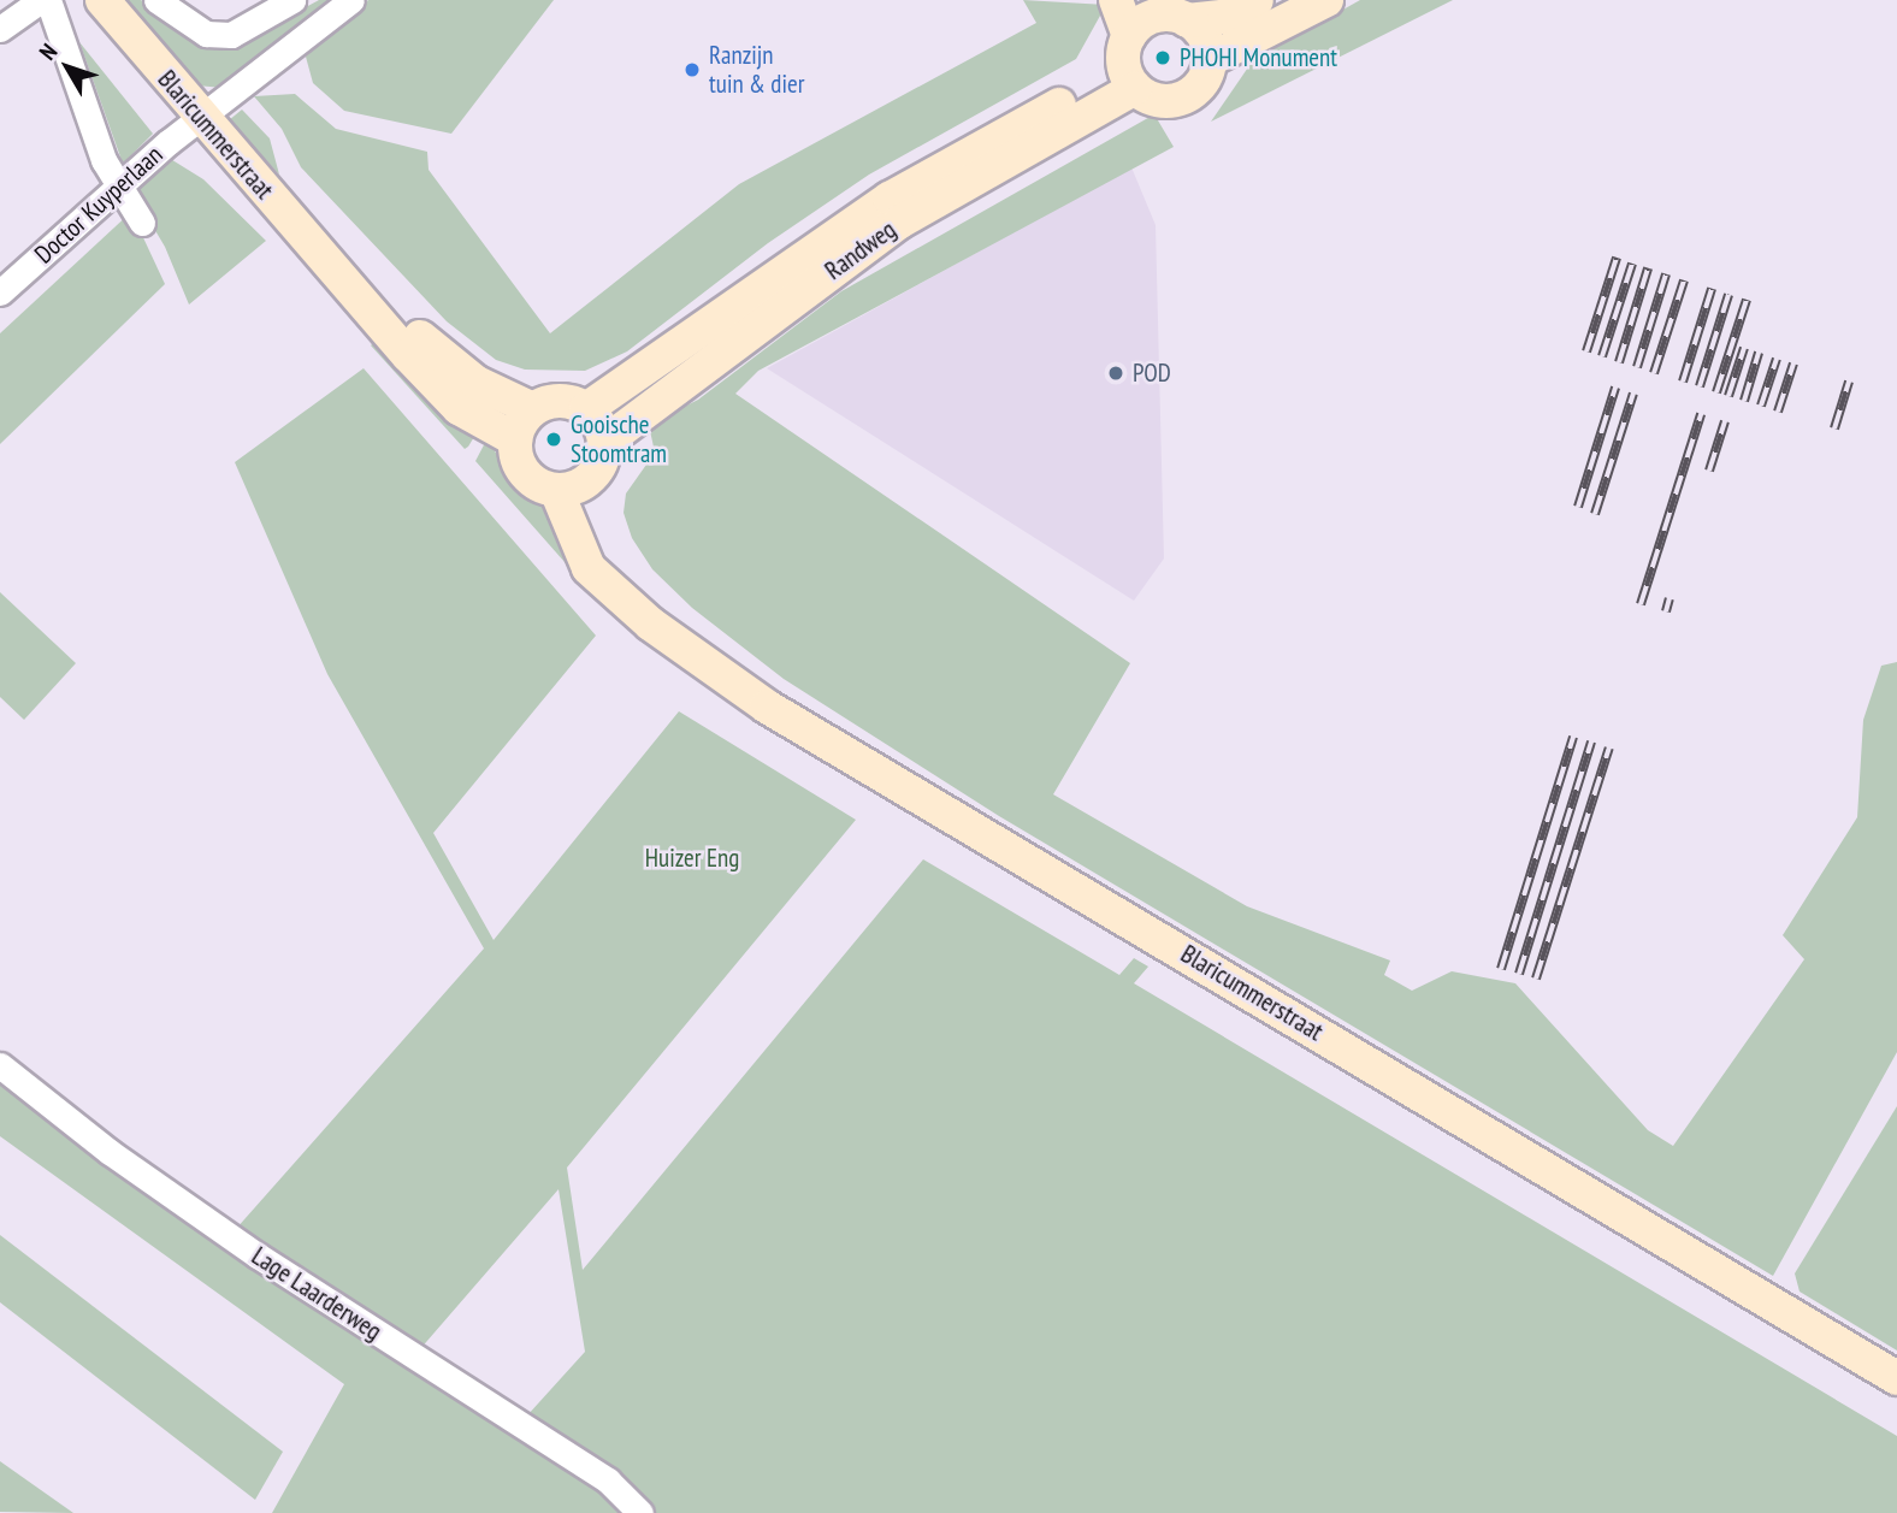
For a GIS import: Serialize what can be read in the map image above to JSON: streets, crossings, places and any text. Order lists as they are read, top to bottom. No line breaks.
{"streets":{"main road":["Blaricummerstraat","Randweg"],"street":["Doctor Kuyperlaan","Lage Laarderweg"]},"crossings":[["Blaricummerstraat","Doctor Kuyperlaan"],["Blaricummerstraat","Randweg"]],"parks":["Huizer Eng"],"places":["PHOHI Monument","Ranzijn tuin & dier","POD","Gooische Stoomtram"],"north":"top left"}
